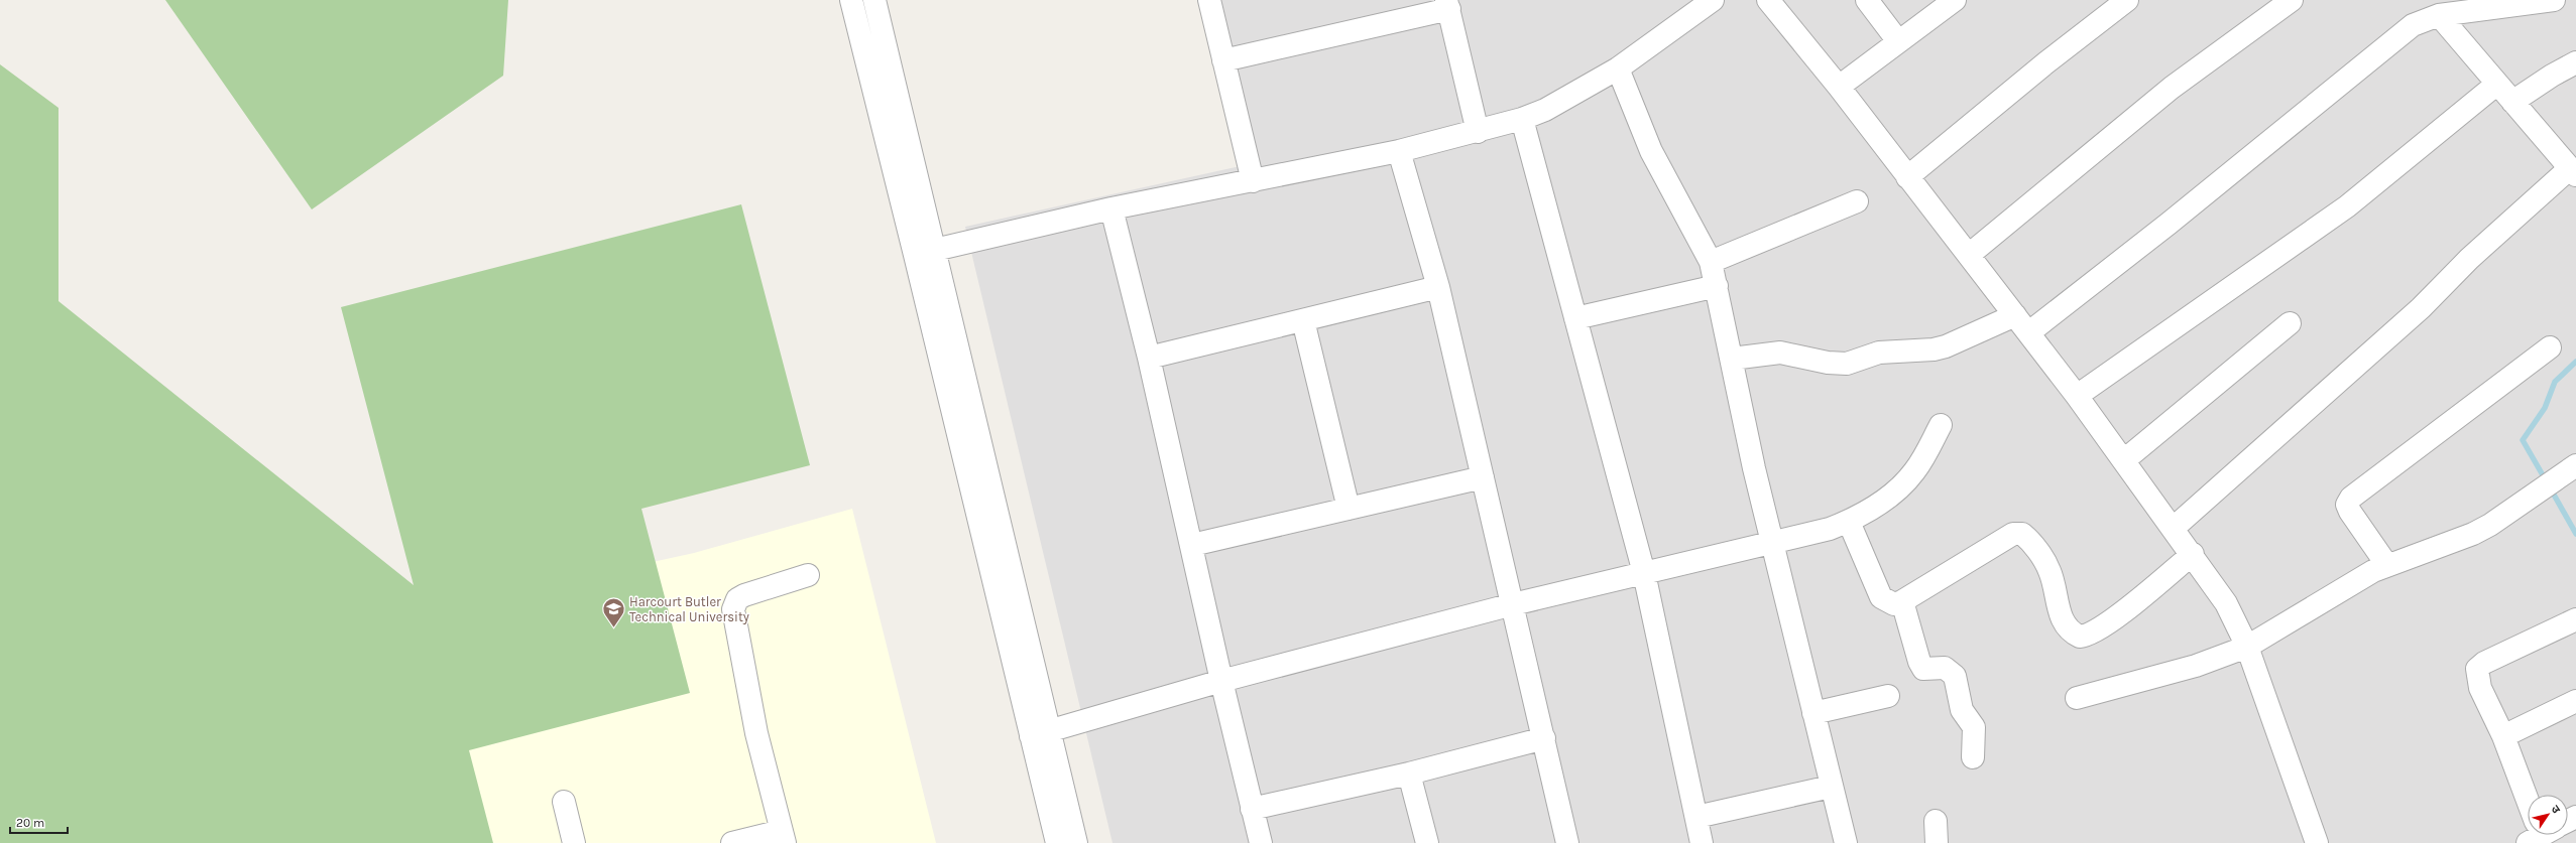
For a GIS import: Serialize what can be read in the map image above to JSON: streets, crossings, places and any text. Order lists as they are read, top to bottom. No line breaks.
{"places":{"school or university":["Harcourt Butler Technical University"]},"scale_bar":"20 m","north":"top right"}
